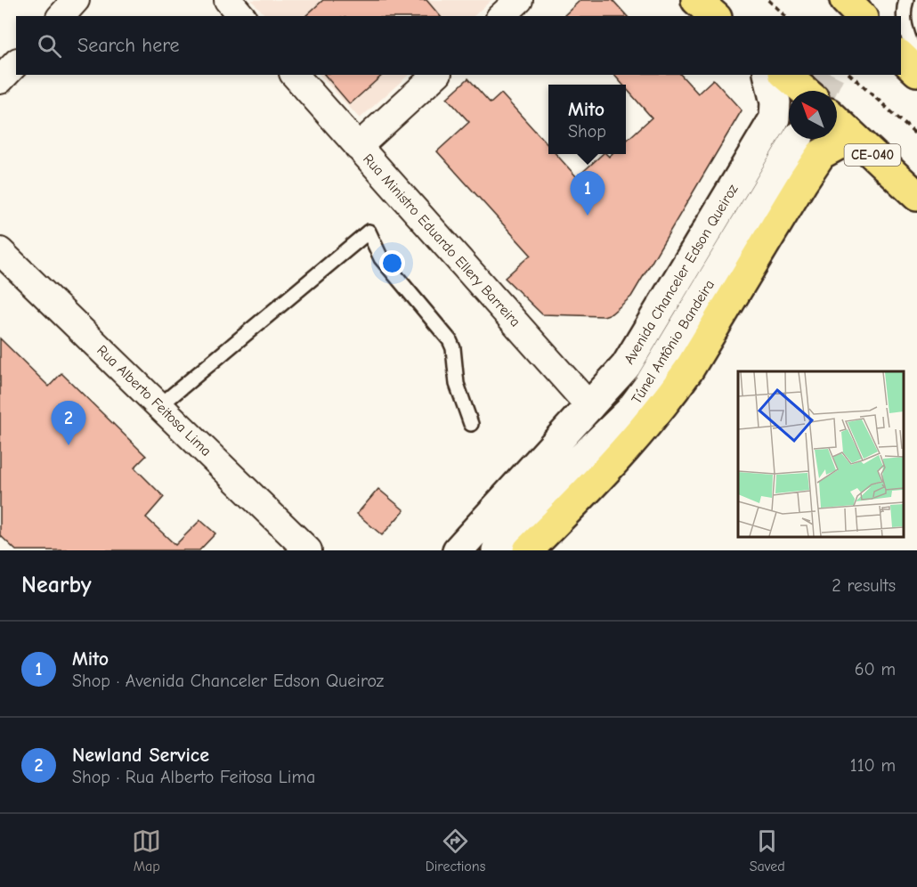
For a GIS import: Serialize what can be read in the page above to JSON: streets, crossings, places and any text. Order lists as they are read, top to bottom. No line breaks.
{"streets":{"highway":["CE-040"],"main road":["Avenida Chanceler Edson Queiroz","Túnel Antônio Bandeira"],"street":["Rua Ministro Eduardo Ellery Barreira","Rua Alberto Feitosa Lima"]},"crossings":[["Rua Ministro Eduardo Ellery Barreira","Avenida Chanceler Edson Queiroz"]],"north":"top left","page":{"search":"Search here","popup":["Mito","Shop"],"pins":["1","2"],"heading":["Nearby","2 results"],"list":[{"mark":"1","name":"Mito","note":"Shop · Avenida Chanceler Edson Queiroz","value":"60 m"},{"mark":"2","name":"Newland Service","note":"Shop · Rua Alberto Feitosa Lima","value":"110 m"}],"nav":["Map","Directions","Saved"]}}
